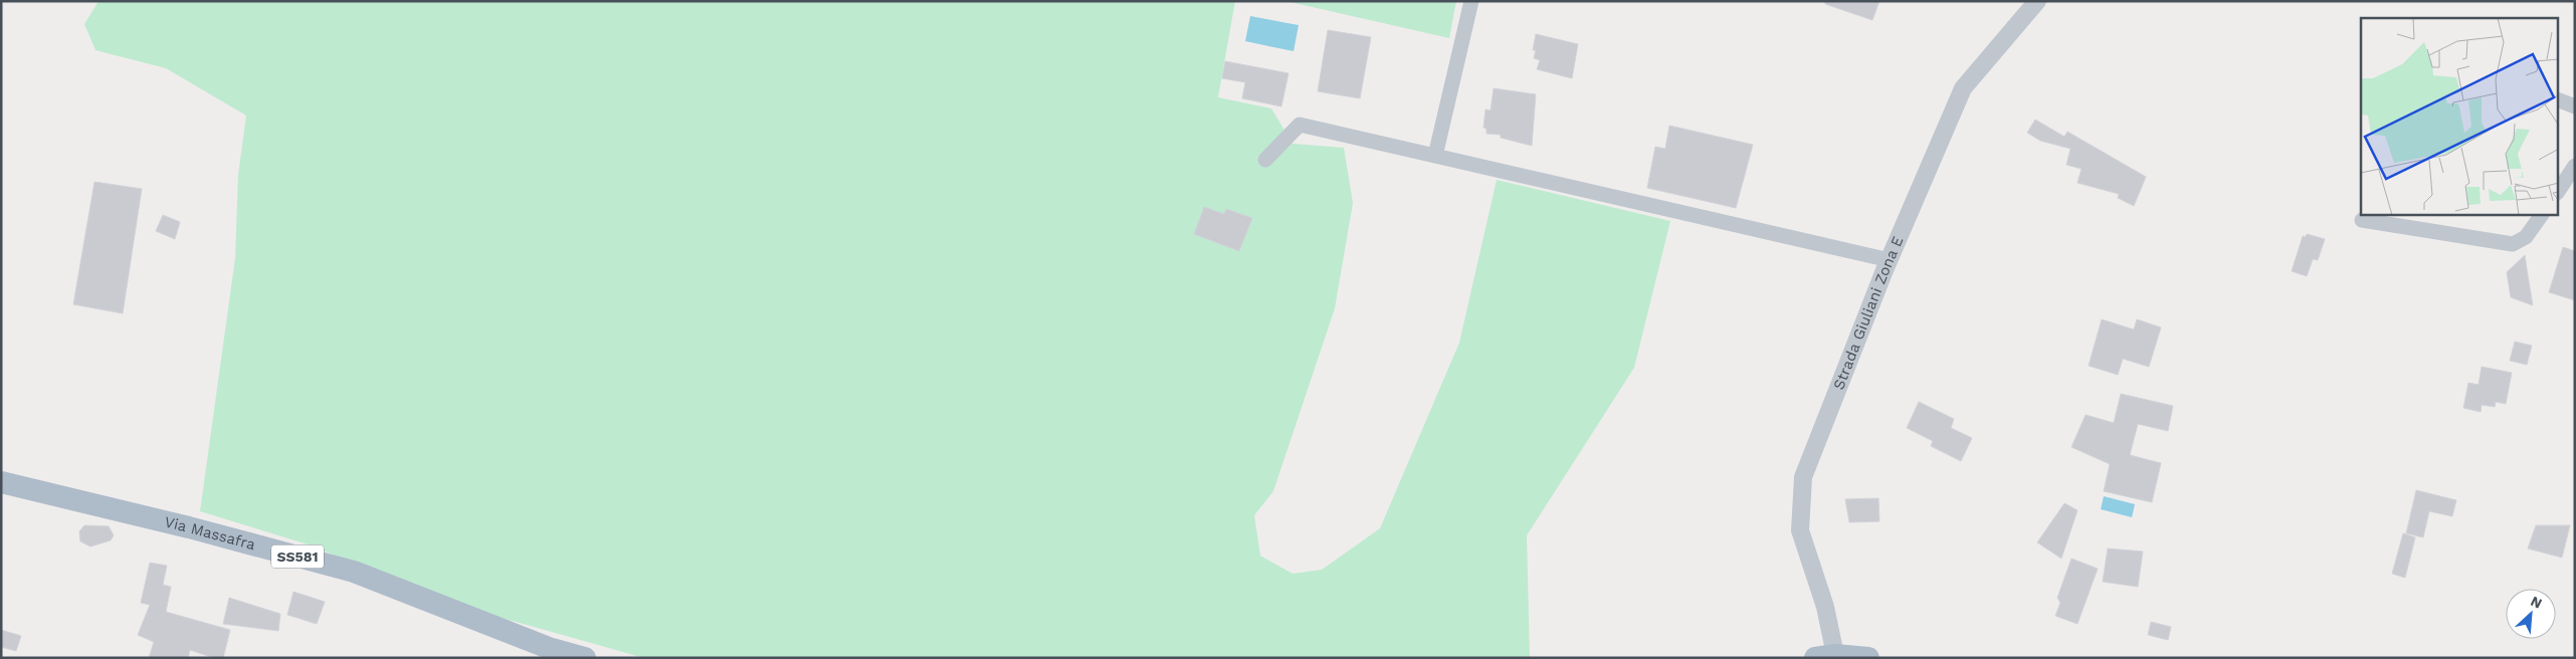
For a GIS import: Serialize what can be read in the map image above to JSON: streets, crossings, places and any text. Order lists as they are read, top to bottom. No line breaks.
{"streets":{"main road":["Via Massafra","SS581"],"street":["Strada Giuliani Zona E"]},"north":"top right"}
